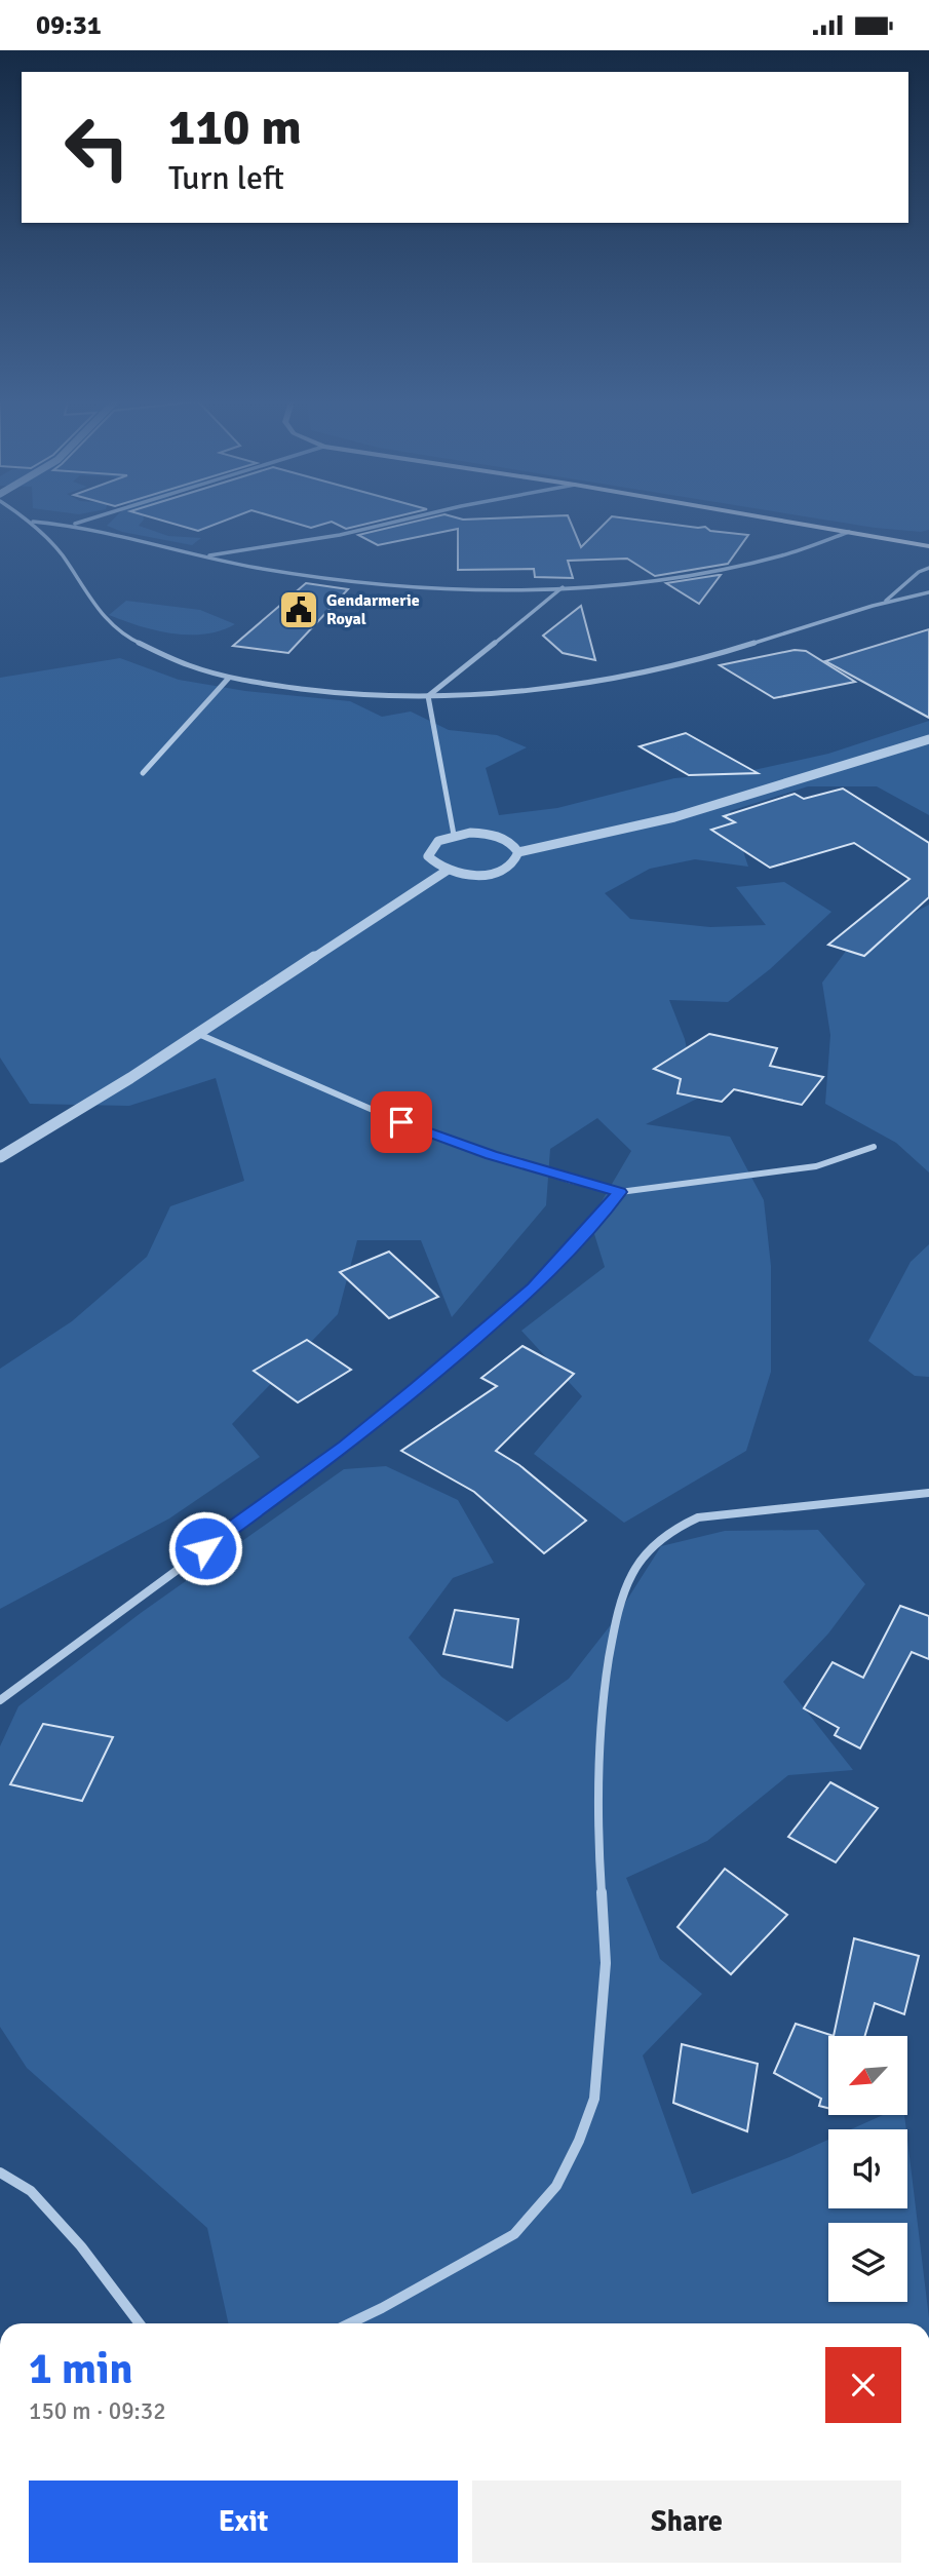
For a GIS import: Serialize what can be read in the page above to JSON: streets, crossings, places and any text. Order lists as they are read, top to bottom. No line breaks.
{"places":{"public building":["Gendarmerie Royal"]},"north":"bottom left","page":{"status":"09:31","turn":["110 m","Turn left"],"heading":["1 min","150 m · 09:32"],"buttons":["Exit","Share"]}}
